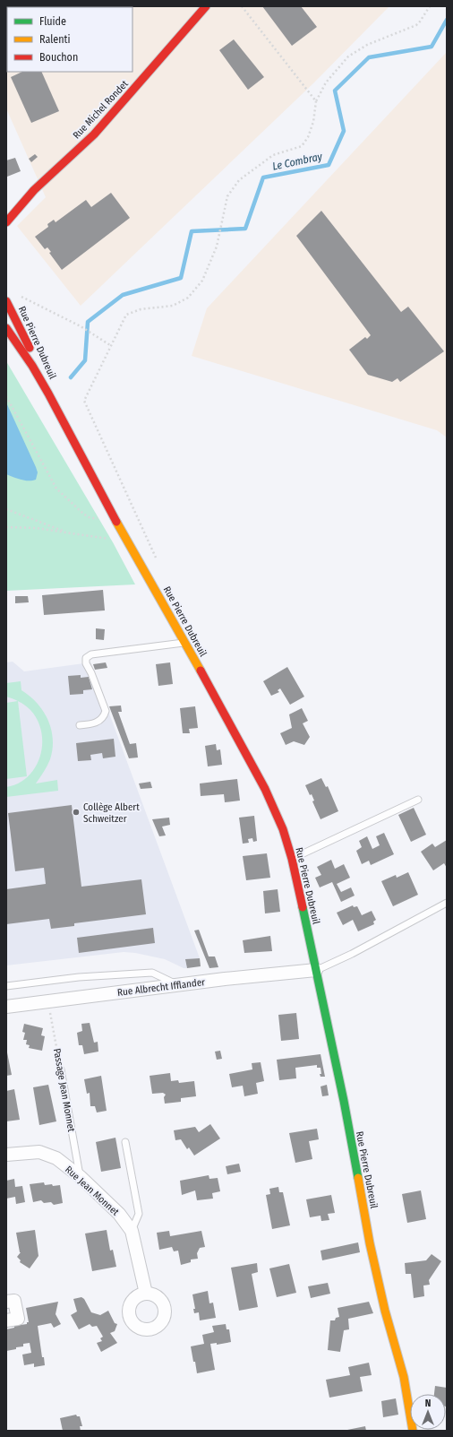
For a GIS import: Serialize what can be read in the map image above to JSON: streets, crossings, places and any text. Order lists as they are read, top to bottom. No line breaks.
{"streets":{"street":["Rue Michel Rondet","Rue Pierre Dubreuil","Rue Albrecht Ifflander","Rue Jean Monnet"],"lane":["Passage Jean Monnet"]},"crossings":[["Rue Pierre Dubreuil","Rue Albrecht Ifflander"],["Rue Albrecht Ifflander","Passage Jean Monnet"],["Passage Jean Monnet","Rue Jean Monnet"]],"water":["Le Combray"],"places":["Collège Albert Schweitzer"],"legend":["Fluide","Ralenti","Bouchon"],"north":"top"}
